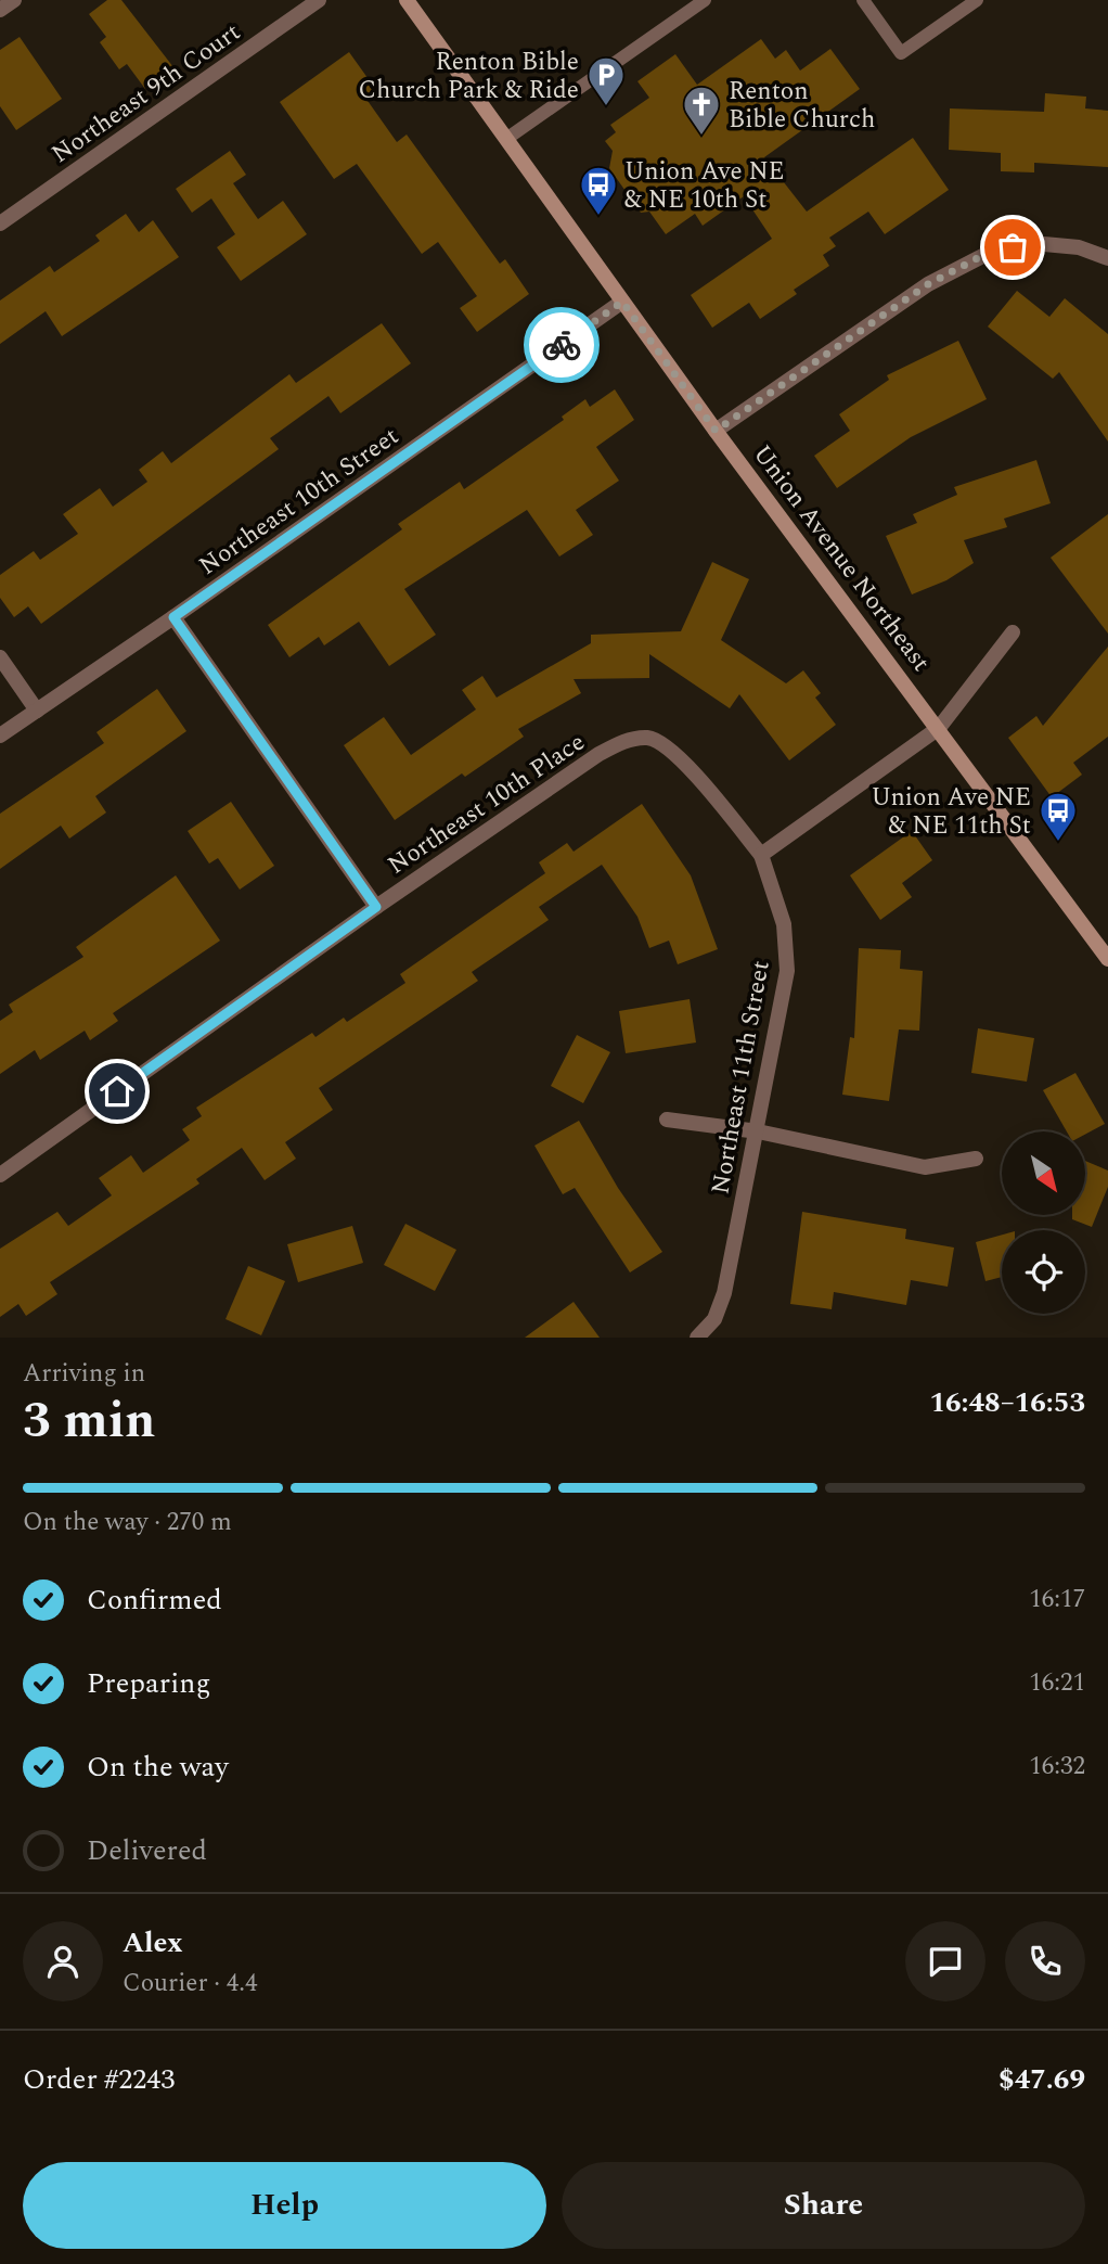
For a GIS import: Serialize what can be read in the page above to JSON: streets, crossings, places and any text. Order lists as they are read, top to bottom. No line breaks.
{"streets":{"street":["Northeast 9th Court","Northeast 10th Street","Union Avenue Northeast","Northeast 10th Place","Northeast 11th Street"]},"crossings":[["Northeast 10th Street","Union Avenue Northeast"],["Northeast 10th Place","Northeast 11th Street"]],"places":{"parking":["Renton Bible Church Park & Ride"],"church":["Renton Bible Church"],"bus stop":["Union Ave NE & NE 10th St","Union Ave NE & NE 11th St"]},"north":"bottom right","page":{"heading":["3 min","Arriving in","16:48–16:53"],"panel":["Alex","Courier · 4.4","Order #2243","$47.69"],"bar":"On the way · 270 m","list":[["Confirmed","16:17"],["Preparing","16:21"],["On the way","16:32"],"Delivered"],"buttons":["Help","Share"]}}
